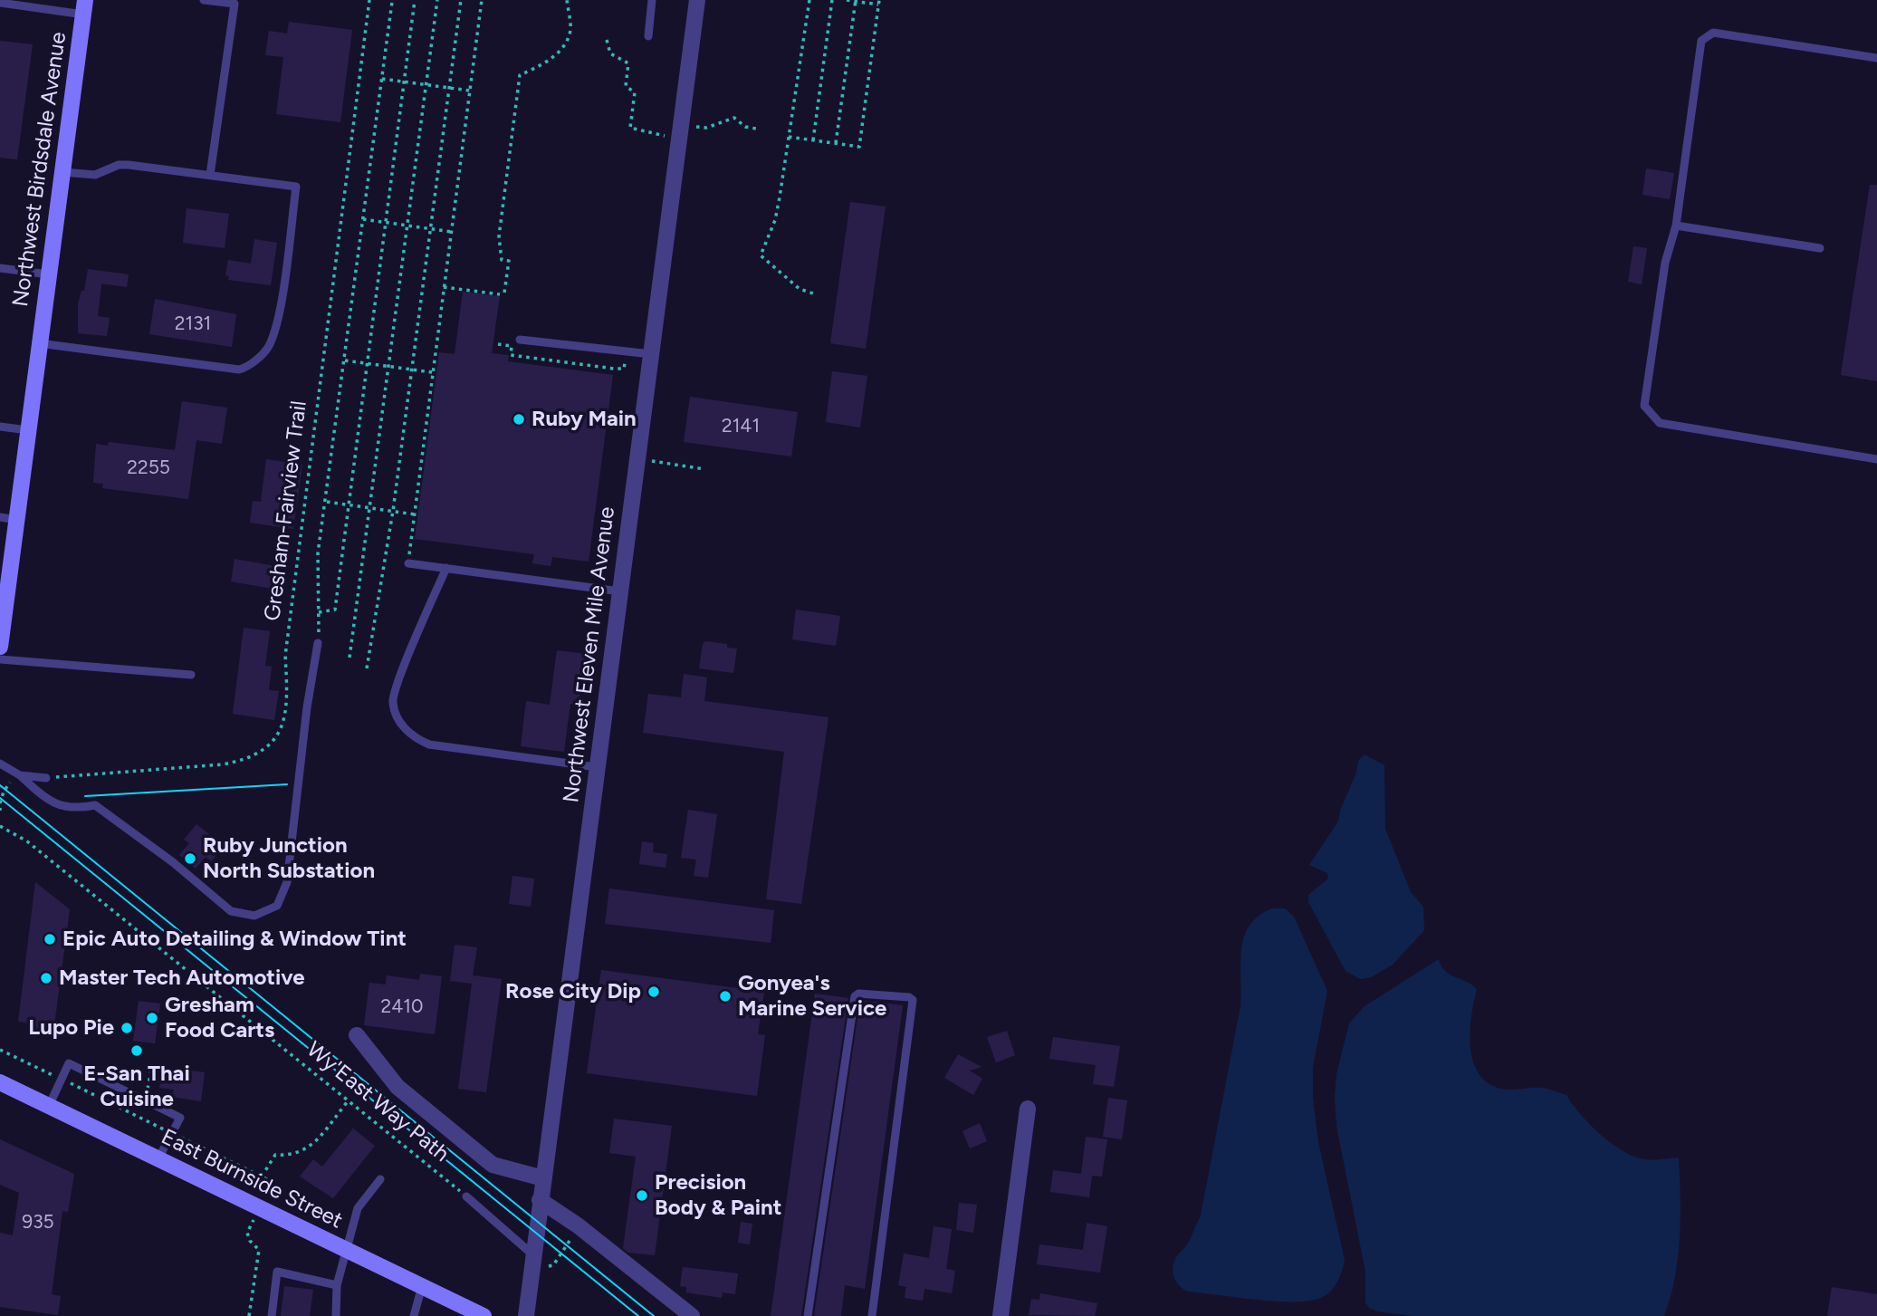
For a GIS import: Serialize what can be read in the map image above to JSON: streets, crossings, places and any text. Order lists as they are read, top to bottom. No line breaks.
{"streets":{"main road":["Northwest Birdsdale Avenue","East Burnside Street"],"street":["Northwest Eleven Mile Avenue"],"path":["Gresham-Fairview Trail","Wy'East Way Path"]},"places":["Ruby Main","Ruby Junction North Substation","Epic Auto Detailing & Window Tint","Master Tech Automotive","Rose City Dip","Gonyea's Marine Service","Gresham Food Carts","Lupo Pie","E-San Thai Cuisine","Precision Body & Paint"],"house_numbers":["2131","2141","2255","2410","935"]}
